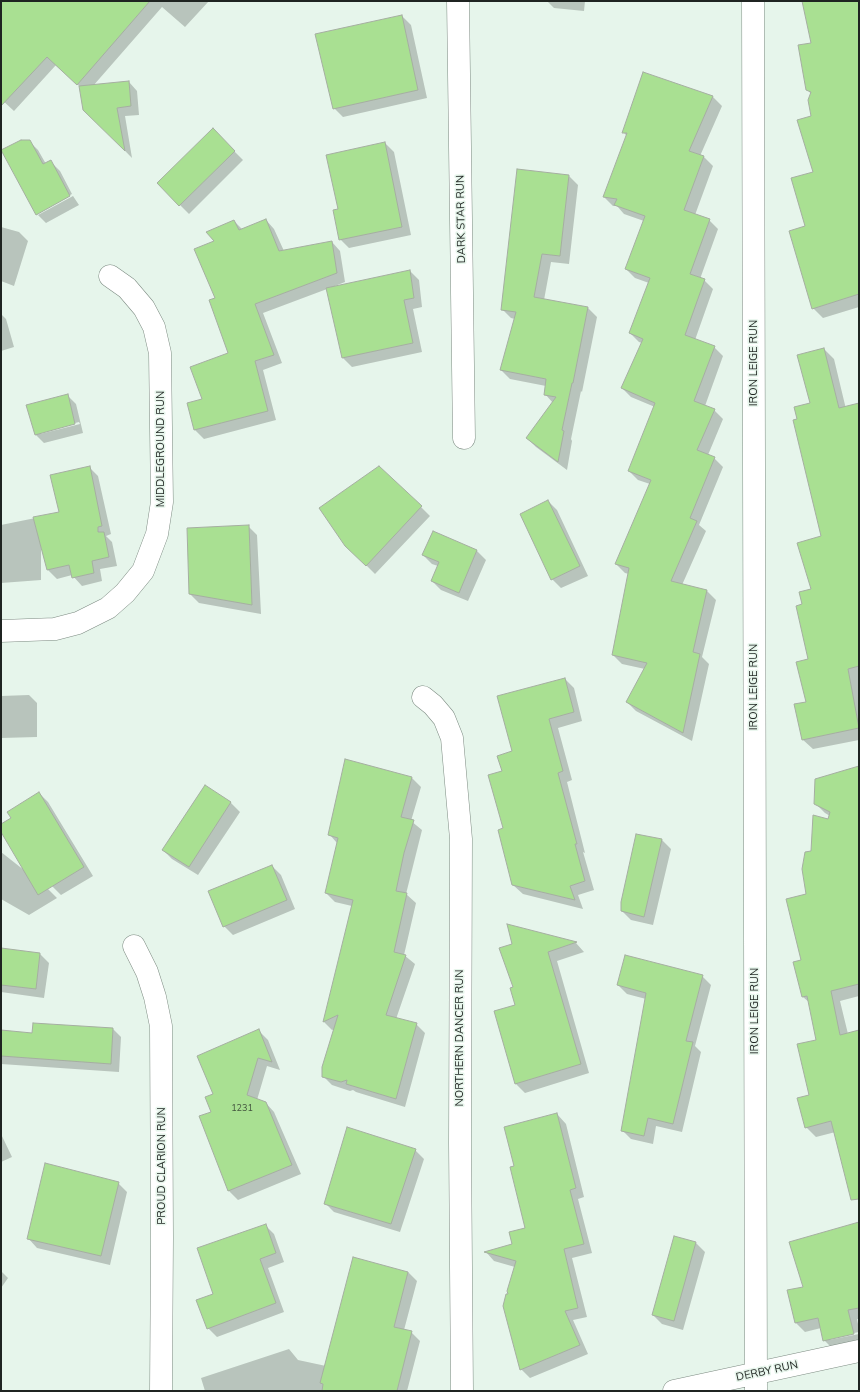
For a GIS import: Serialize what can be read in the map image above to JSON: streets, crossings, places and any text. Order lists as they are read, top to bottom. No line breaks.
{"streets":{"street":["DARK STAR RUN","IRON LEIGE RUN","MIDDLEGROUND RUN","NORTHERN DANCER RUN","PROUD CLARION RUN","DERBY RUN"]},"crossings":[["IRON LEIGE RUN","DERBY RUN"]],"house_numbers":["1231"]}
